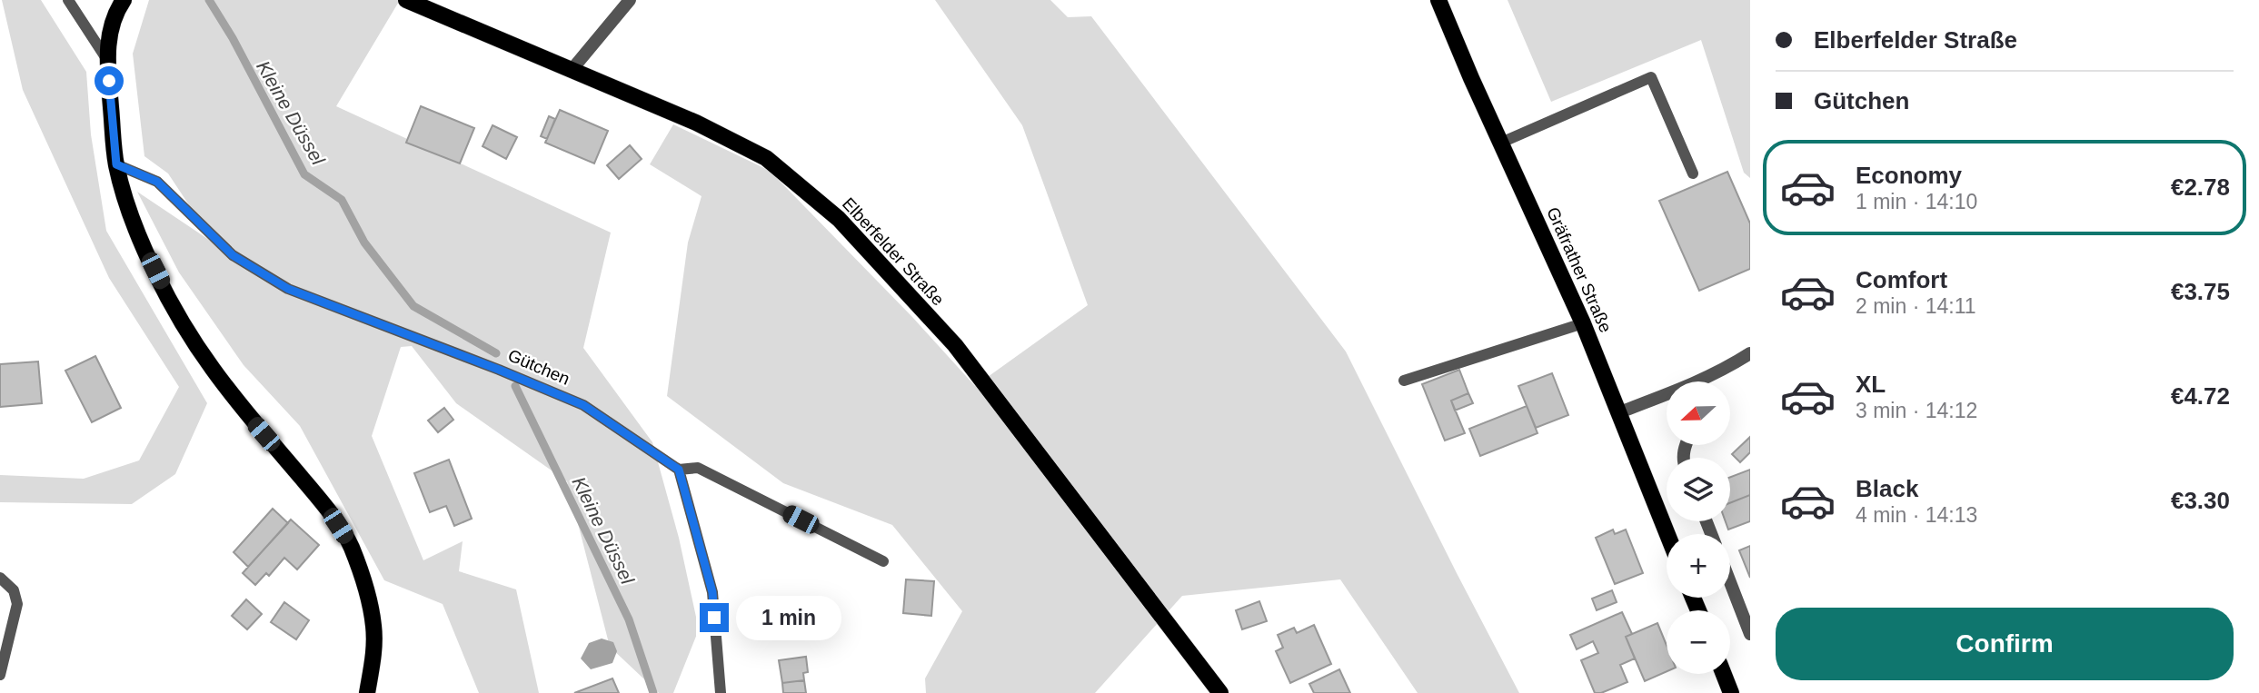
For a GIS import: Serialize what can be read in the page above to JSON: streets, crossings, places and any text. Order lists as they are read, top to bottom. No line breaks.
{"streets":{"main road":["Elberfelder Straße","Gräfrather Straße"],"lane":["Gütchen"]},"water":["Kleine Düssel"],"north":"left","page":{"banner":["Elberfelder Straße","Gütchen"],"list":[{"name":"Economy","note":"1 min · 14:10","value":"€2.78"},{"name":"Comfort","note":"2 min · 14:11","value":"€3.75"},{"name":"XL","note":"3 min · 14:12","value":"€4.72"},{"name":"Black","note":"4 min · 14:13","value":"€3.30"}],"map_buttons":["+","−"],"buttons":"Confirm","bubble":"1 min"}}
